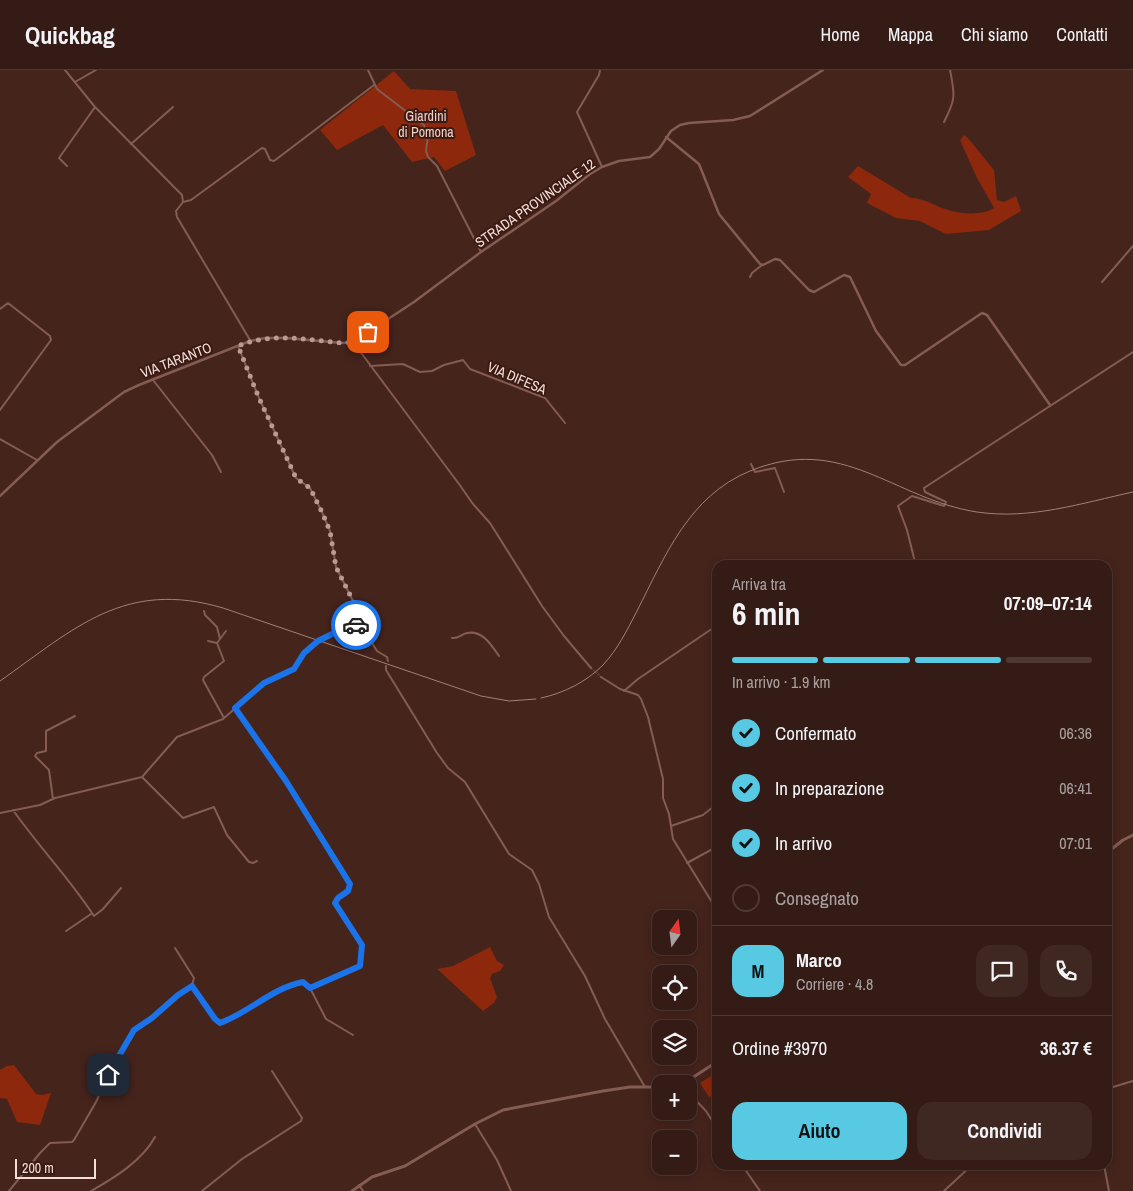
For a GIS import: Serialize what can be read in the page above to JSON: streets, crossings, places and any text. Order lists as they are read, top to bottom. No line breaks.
{"streets":{"street":["STRADA PROVINCIALE 12","VIA TARANTO","VIA DIFESA"]},"crossings":[["STRADA PROVINCIALE 12","VIA TARANTO"]],"parks":["Giardini di Pomona"],"scale_bar":"200 m","north":"top","page":{"header":"Quickbag","nav":["Home","Mappa","Chi siamo","Contatti"],"heading":["6 min","Arriva tra","07:09–07:14"],"panel":["Marco","Corriere · 4.8","Ordine #3970","36.37 €"],"bar":"In arrivo · 1.9 km","list":[["Confermato","06:36"],["In preparazione","06:41"],["In arrivo","07:01"],"Consegnato"],"map_buttons":["+","−"],"round":"M","buttons":["Aiuto","Condividi"],"scale":"200 m"}}
